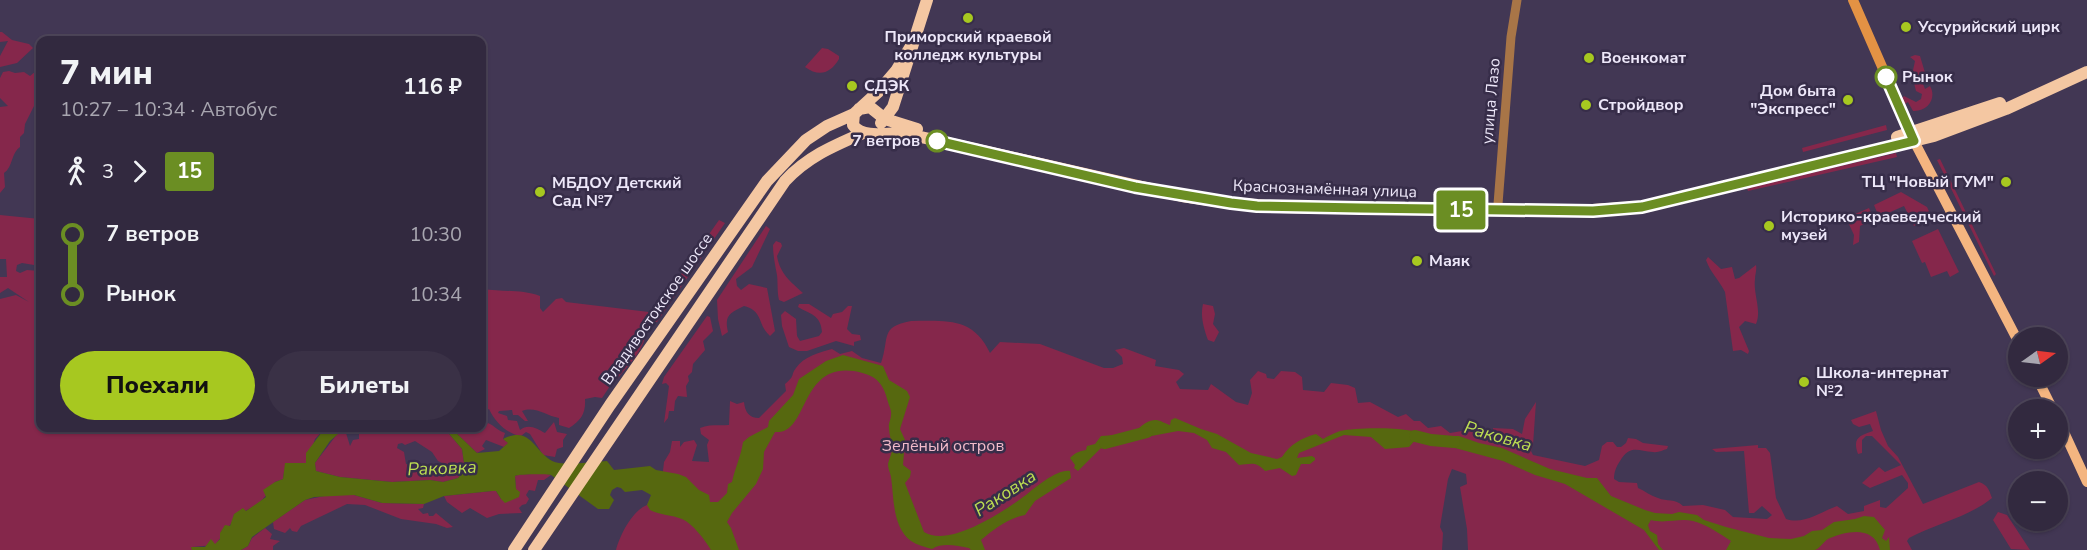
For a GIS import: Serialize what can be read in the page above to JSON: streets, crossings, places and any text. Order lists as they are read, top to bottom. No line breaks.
{"streets":{"highway":["Краснознамённая улица","Владивостокское шоссе"],"street":["улица Лазо"]},"crossings":[["улица Лазо","Краснознамённая улица"],["Краснознамённая улица","Владивостокское шоссе"]],"water":["Раковка"],"parks":["Зелёный остров"],"places":["Приморский краевой колледж культуры","Уссурийский цирк","Военкомат","Рынок","СДЭК","Дом быта \"Экспресс\"","Стройдвор","7 ветров","ТЦ \"Новый ГУМ\"","МБДОУ Детский Сад №7","Историко-краеведческий музей","Маяк","Школа-интернат №2"],"lines":["bus line 15"],"north":"right","page":{"on_map":"15","heading":["7 мин","10:27 – 10:34 · Автобус","116 ₽"],"legs":["3","15"],"list":[{"name":"7 ветров","value":"10:30"},{"name":"Рынок","value":"10:34"}],"map_buttons":["+","−"],"buttons":["Поехали","Билеты"]}}
